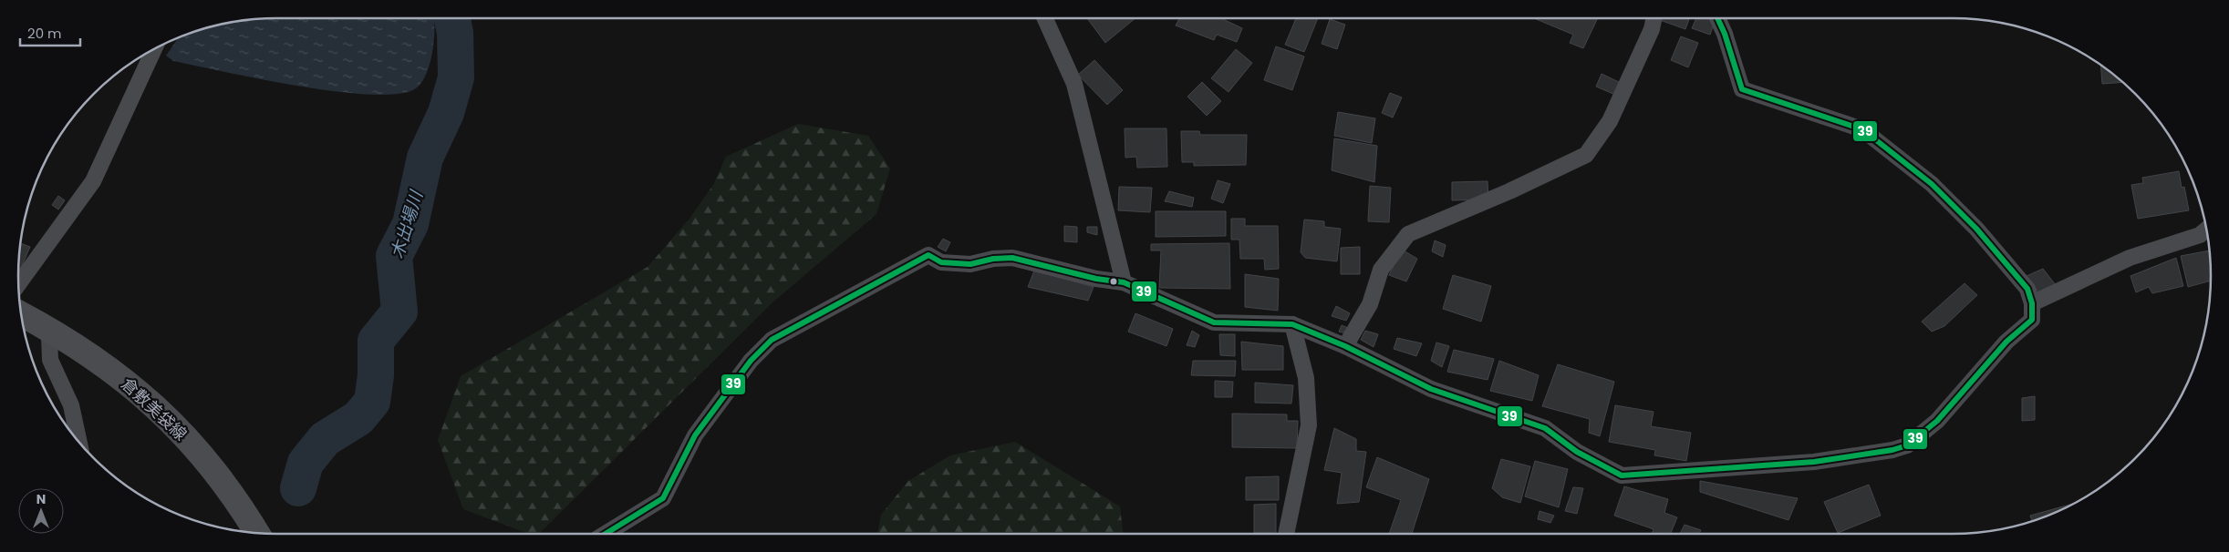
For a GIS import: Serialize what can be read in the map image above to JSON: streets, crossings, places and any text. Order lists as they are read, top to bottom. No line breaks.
{"streets":{"main road":["倉敷美袋線"]},"water":["木出場川"],"lines":["transit line 39"],"scale_bar":"20 m","north":"top"}
